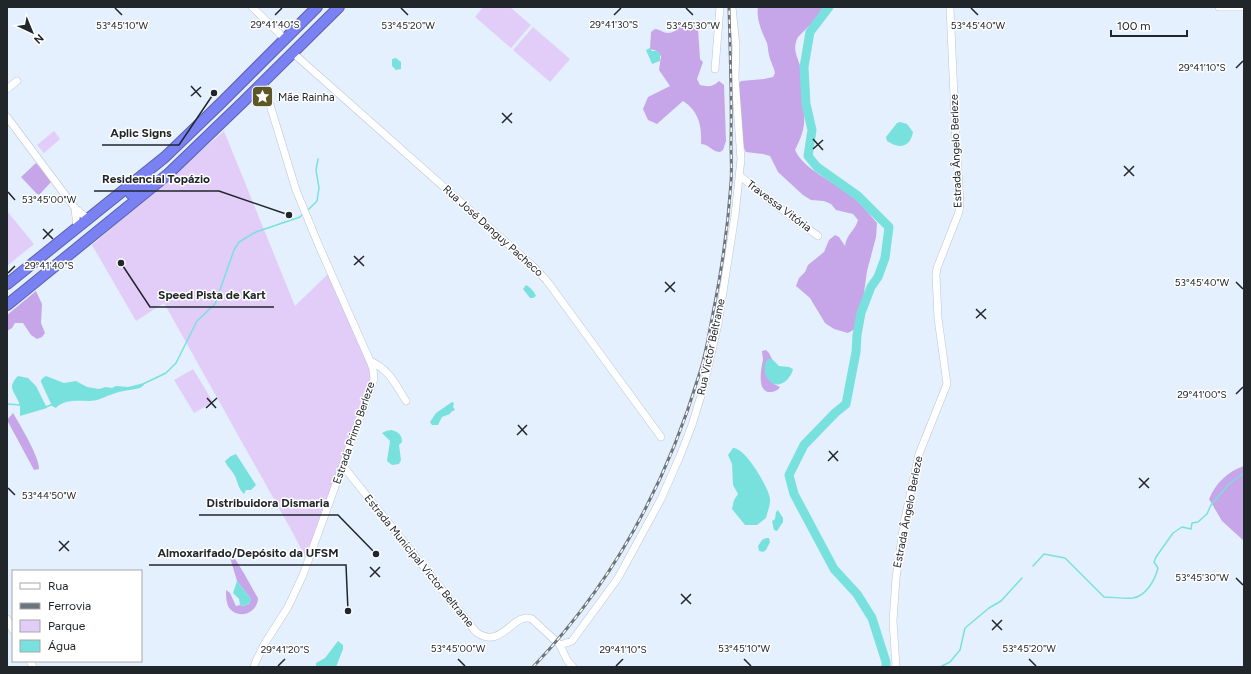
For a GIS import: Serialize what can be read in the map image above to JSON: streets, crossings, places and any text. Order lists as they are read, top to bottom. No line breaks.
{"streets":{"street":["Estrada Ângelo Berleze","Travessa Vitória","Rua José Danguy Pacheco","Rua Victor Beltrame","Estrada Primo Berleze","Estrada Municipal Victor Beltrame"]},"crossings":[["Travessa Vitória","Rua Victor Beltrame"],["Rua Victor Beltrame","Estrada Municipal Victor Beltrame"],["Estrada Primo Berleze","Estrada Municipal Victor Beltrame"]],"places":{"other":["Aplic Signs","Residencial Topázio","Speed Pista de Kart","Distribuidora Dismaria","Almoxarifado/Depósito da UFSM"],"place":["Mãe Rainha"]},"legend":["Rua","Ferrovia","Parque","Água"],"scale_bar":"100 m","north":"bottom right","coordinates":["29°41'40\"S","29°41'30\"S","53°45'10\"W","53°45'20\"W","53°45'30\"W","53°45'40\"W","29°41'10\"S","53°45'00\"W","29°41'00\"S","53°44'50\"W","29°41'20\"S"]}
